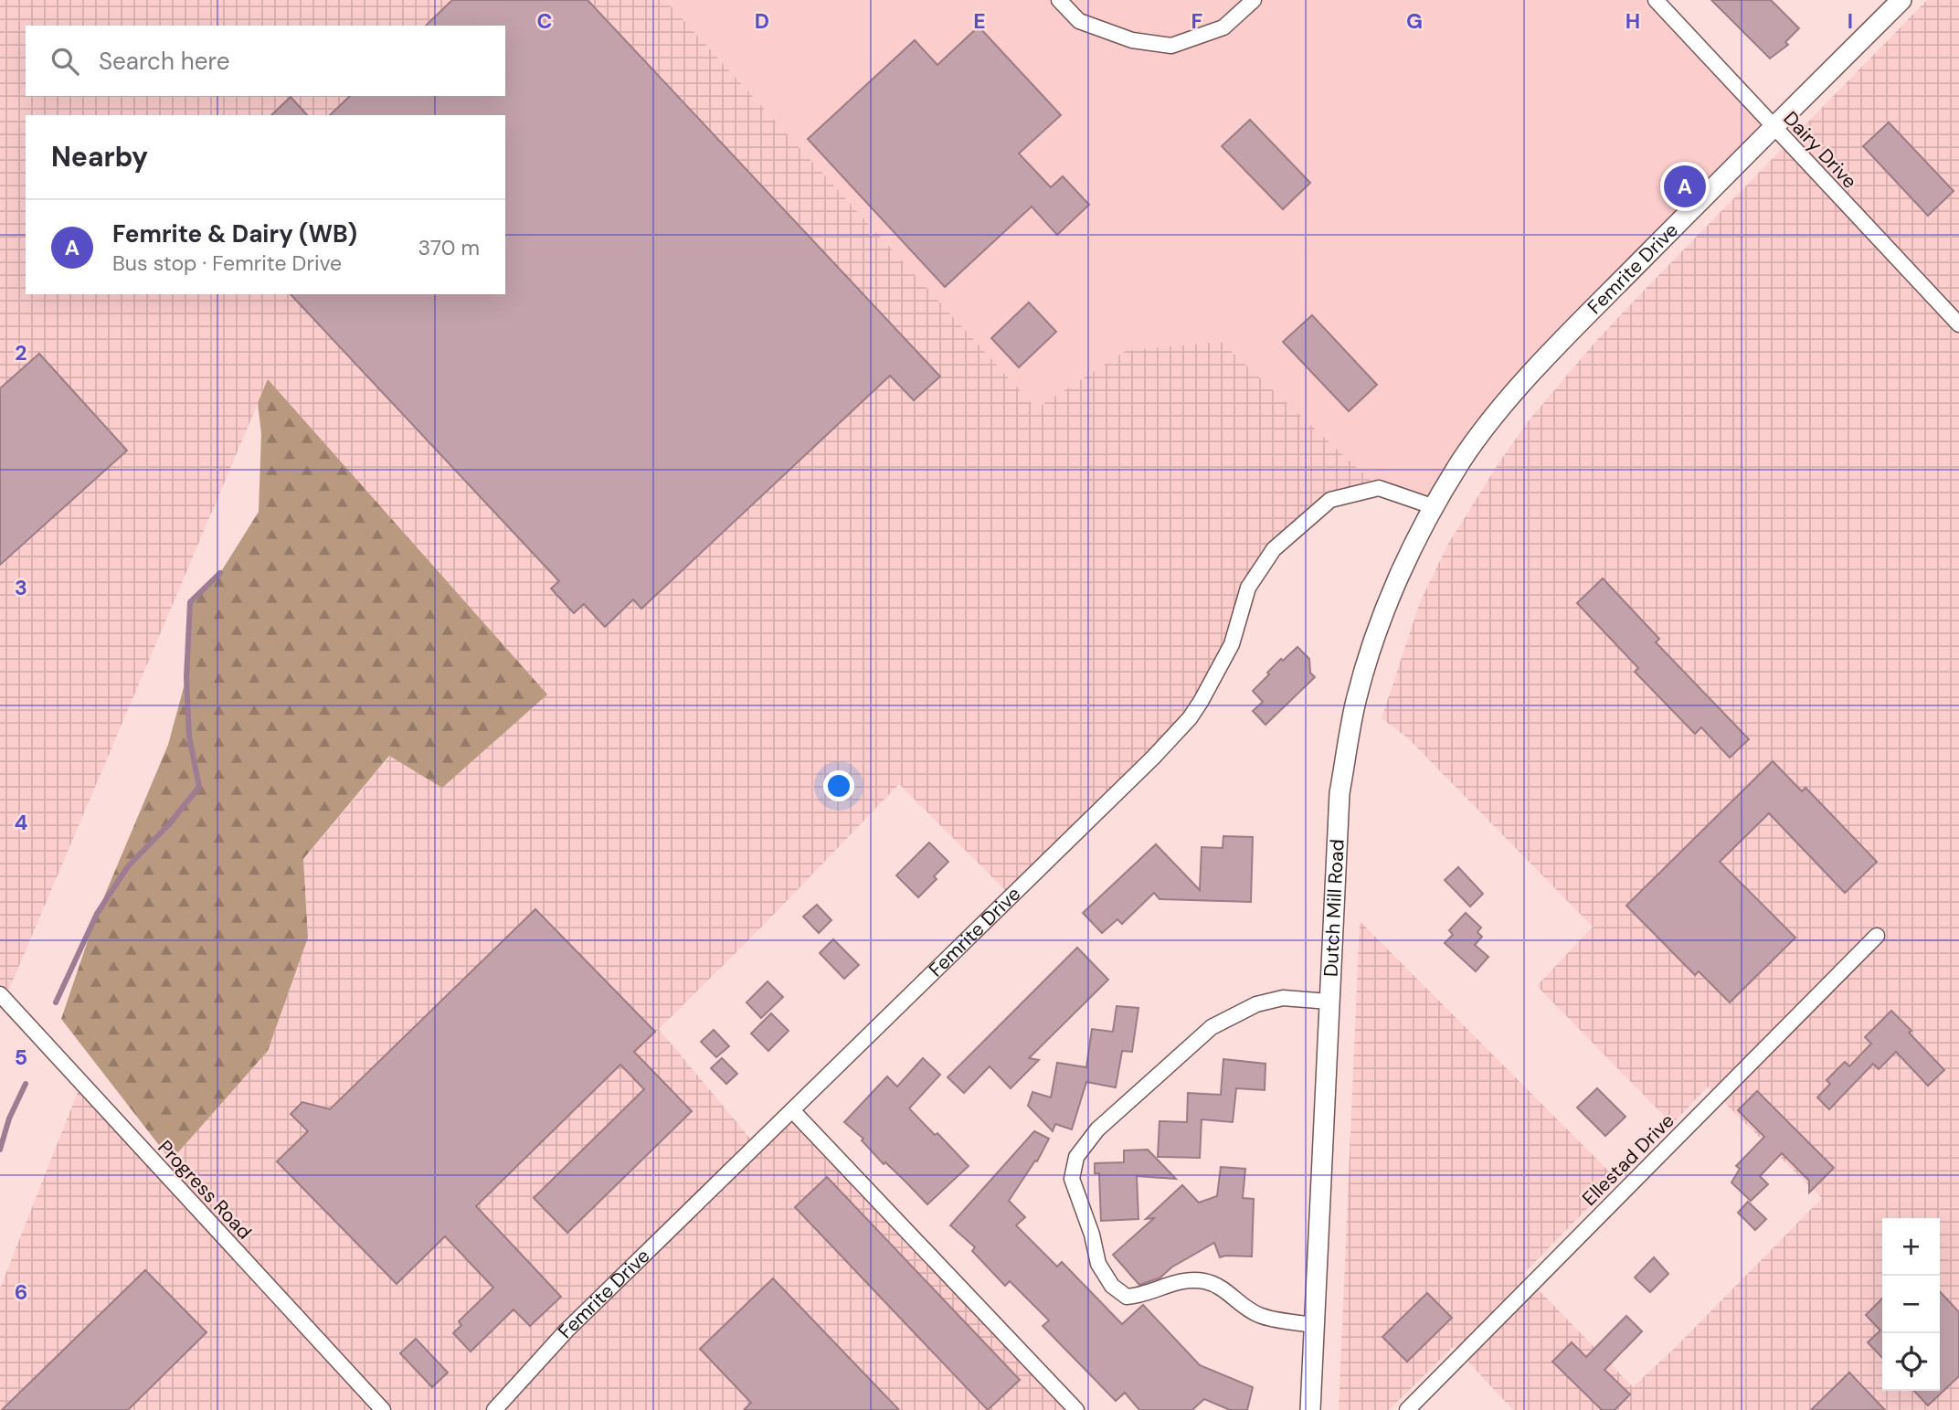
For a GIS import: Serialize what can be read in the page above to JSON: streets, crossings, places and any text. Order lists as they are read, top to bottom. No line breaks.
{"streets":{"street":["Dairy Drive","Femrite Drive","Dutch Mill Road","Ellestad Drive","Progress Road"]},"crossings":[["Dairy Drive","Femrite Drive"],["Femrite Drive","Dutch Mill Road"]],"page":{"search":"Search here","heading":"Nearby","pins":"A","list":[{"mark":"A","name":"Femrite & Dairy (WB)","note":"Bus stop · Femrite Drive","value":"370 m"}],"map_buttons":["+","−"]},"grid":{"columns":["C","D","E","F","G","H","I"],"rows":["2","3","4","5","6"]}}
